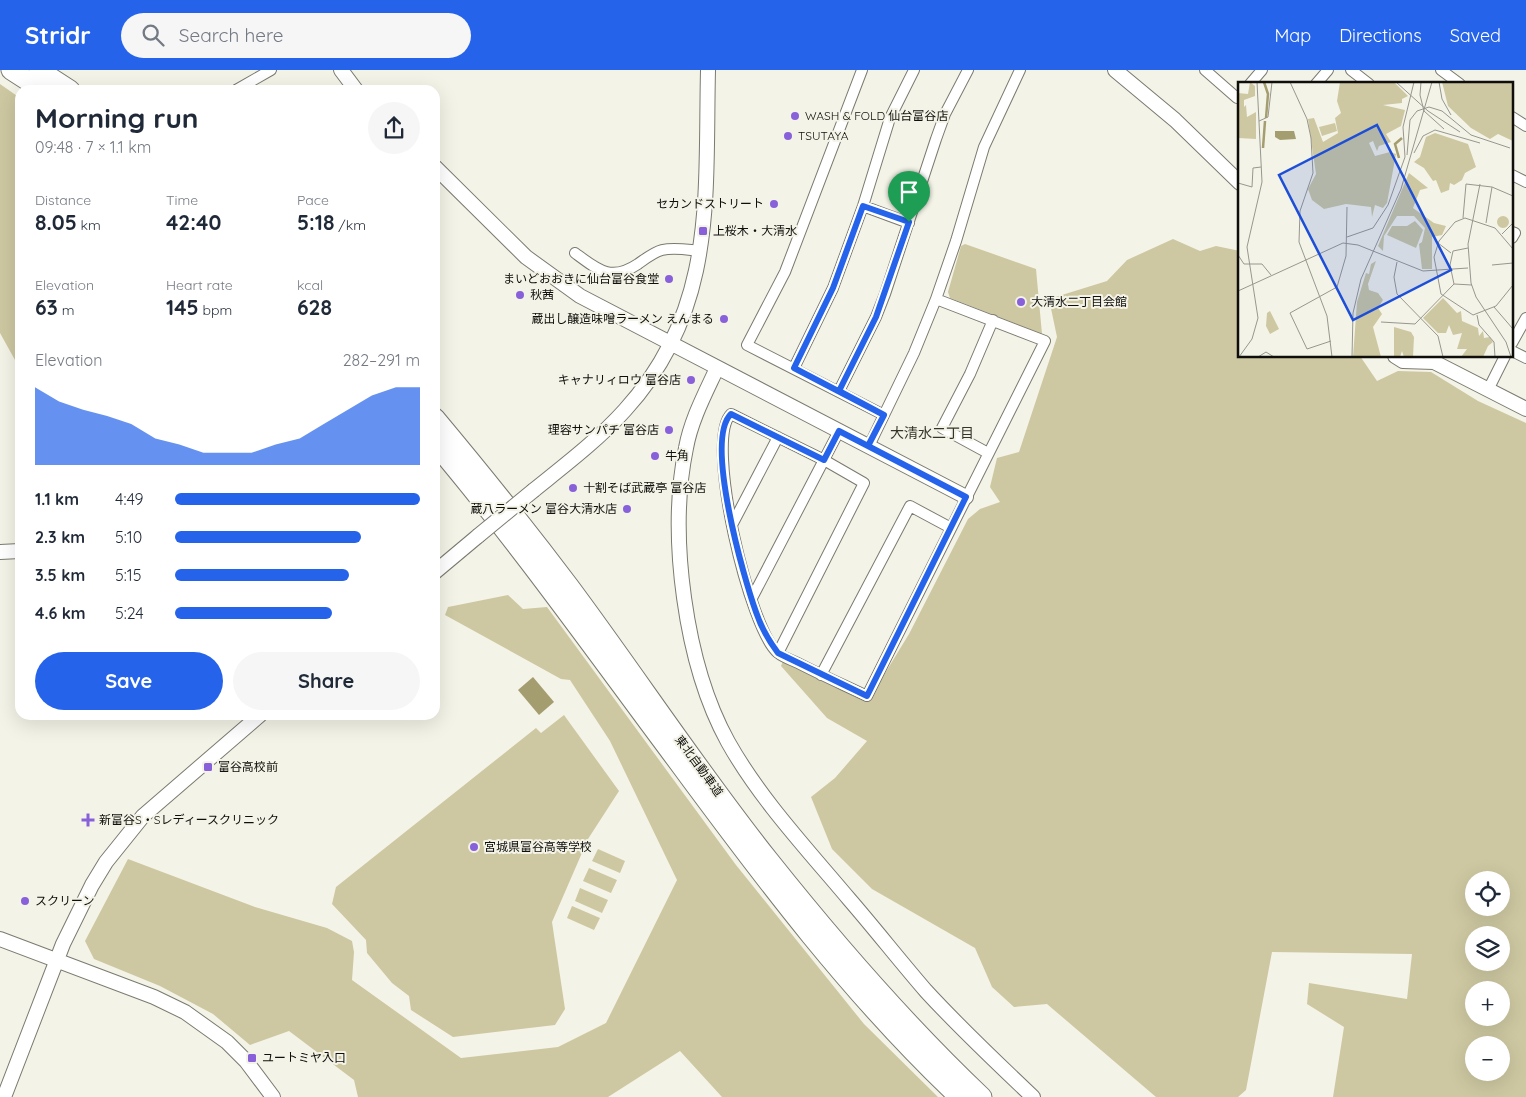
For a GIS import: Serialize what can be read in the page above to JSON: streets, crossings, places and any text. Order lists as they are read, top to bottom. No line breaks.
{"streets":{"highway":["東北自動車道"]},"districts":["大清水二丁目"],"places":{"other":["WASH & FOLD 仙台富谷店","TSUTAYA","セカンドストリート","まいどおおきに仙台富谷食堂","秋茜","大清水二丁目会館","蔵出し醸造味噌ラーメン えんまる","キャナリィロウ 富谷店","理容サンパチ 富谷店","牛角","十割そば武蔵亭 富谷店","蔵八ラーメン 富谷大清水店","宮城県富谷高等学校","スクリーン"],"transit":["上桜木・大清水","富谷高校前","ユートミヤ入口"],"health":["新富谷S・Sレディースクリニック"]},"page":{"header":"Stridr","search":"Search here","nav":["Map","Directions","Saved"],"heading":["Morning run","09:48 · 7 × 1.1 km"],"stats":[["Distance","8.05 km"],["Time","42:40"],["Pace","5:18 /km"],["Elevation","63 m"],["Heart rate","145 bpm"],["kcal","628"]],"chart":["Elevation","282–291 m"],"list":[{"name":"1.1 km","note":"4:49"},{"name":"2.3 km","note":"5:10"},{"name":"3.5 km","note":"5:15"},{"name":"4.6 km","note":"5:24"}],"buttons":["Save","Share"],"map_buttons":["+","−"]}}
